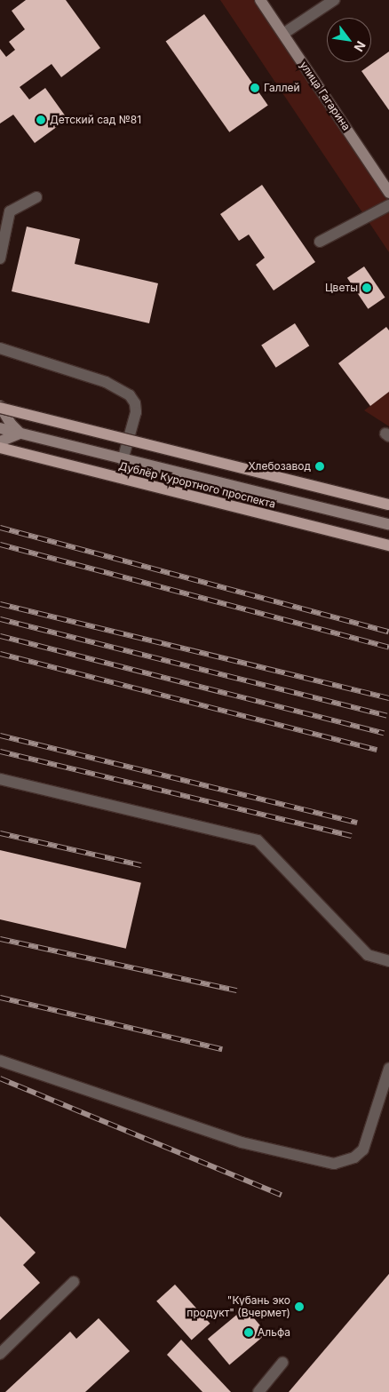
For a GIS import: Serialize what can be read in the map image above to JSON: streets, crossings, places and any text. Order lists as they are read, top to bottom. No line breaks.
{"streets":{"main road":["Дублёр Курортного проспекта"],"street":["улица Гагарина"]},"places":["Галлей","Детский сад №81","Цветы","Хлебозавод","\"Кубань эко продукт\" (Вчермет)","Альфа"],"north":"bottom right"}
